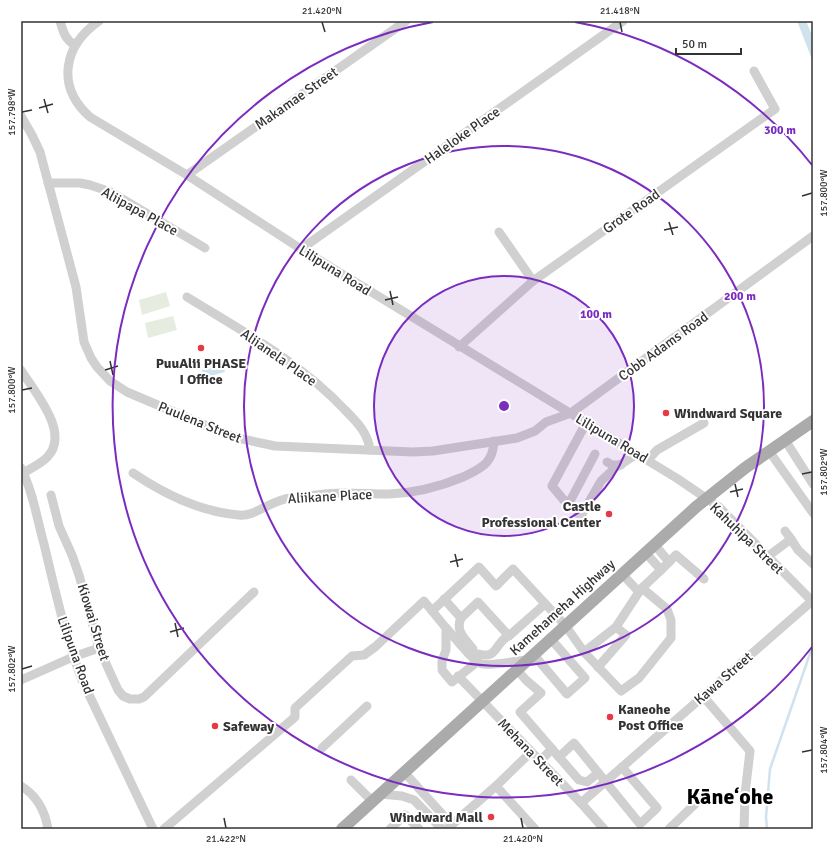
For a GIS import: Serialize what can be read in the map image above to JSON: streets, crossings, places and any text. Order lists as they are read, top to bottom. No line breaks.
{"streets":{"main road":["Kamehameha Highway"],"street":["Makamae Street","Haleloke Place","Aliipapa Place","Grote Road","Lilipuna Road","Cobb Adams Road","Aliianela Place","Puulena Street","Aliikane Place","Kahuhipa Street","Kiowai Street","Kawa Street","Mehana Street"]},"crossings":[["Makamae Street","Lilipuna Road"],["Haleloke Place","Lilipuna Road"],["Aliipapa Place","Puulena Street"],["Grote Road","Lilipuna Road"],["Lilipuna Road","Cobb Adams Road"],["Lilipuna Road","Puulena Street"],["Lilipuna Road","Kahuhipa Street"],["Cobb Adams Road","Puulena Street"],["Aliianela Place","Puulena Street"],["Puulena Street","Aliikane Place"],["Kahuhipa Street","Kamehameha Highway"],["Kahuhipa Street","Kawa Street"],["Kamehameha Highway","Mehana Street"],["Kawa Street","Mehana Street"]],"districts":["Kāneʻohe"],"places":["PuuAlii PHASE I Office","Windward Square","Castle Professional Center","Kaneohe Post Office","Safeway","Windward Mall"],"scale_bar":"50 m","coordinates":["21.420°N","21.418°N","157.798°W","157.800°W","157.802°W","157.804°W","21.422°N"],"rings":["300 m","200 m","100 m"]}
